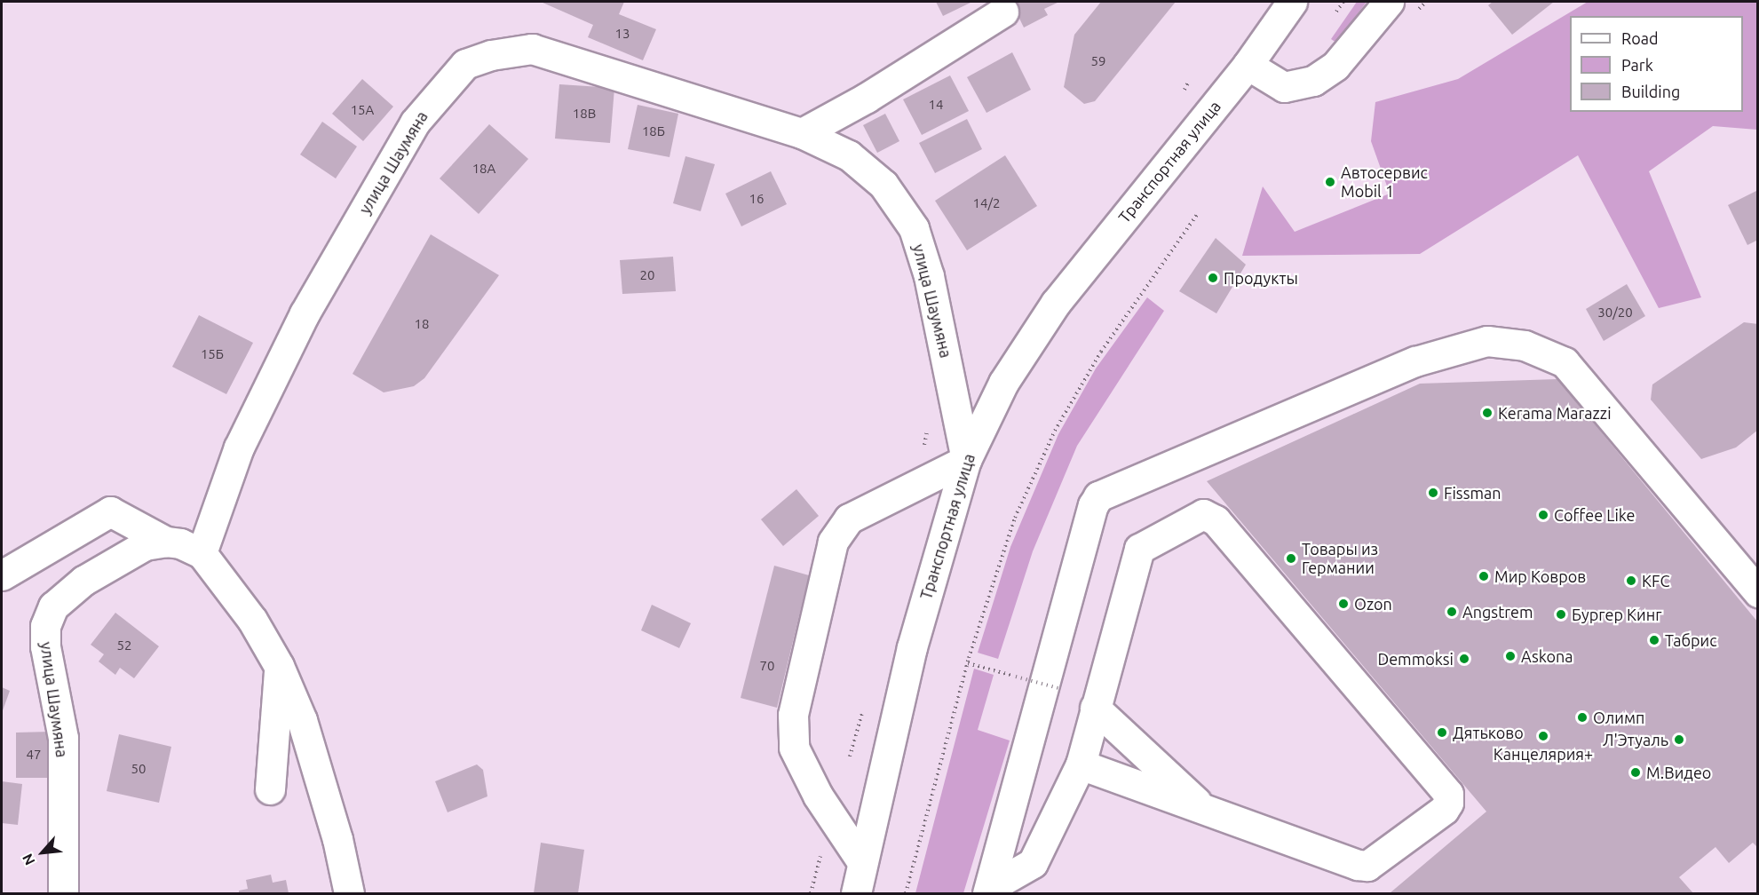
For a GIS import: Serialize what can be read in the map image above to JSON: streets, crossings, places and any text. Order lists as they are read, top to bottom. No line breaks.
{"streets":{"street":["Транспортная улица","улица Шаумяна"]},"crossings":[["Транспортная улица","улица Шаумяна"]],"places":["Автосервис Mobil 1","Продукты","Kerama Marazzi","Fissman","Coffee Like","Товары из Германии","Мир Ковров","KFC","Ozon","Angstrem","Бургер Кинг","Табрис","Askona","Demmoksi","Олимп","Дятьково","Канцелярия+","Л'Этуаль","М.Видео"],"house_numbers":["13","59","14","15А","18В","18Б","18А","16","14/2","20","30/20","18","15Б","52","70","47","50"],"legend":["Road","Park","Building"],"north":"bottom left"}
